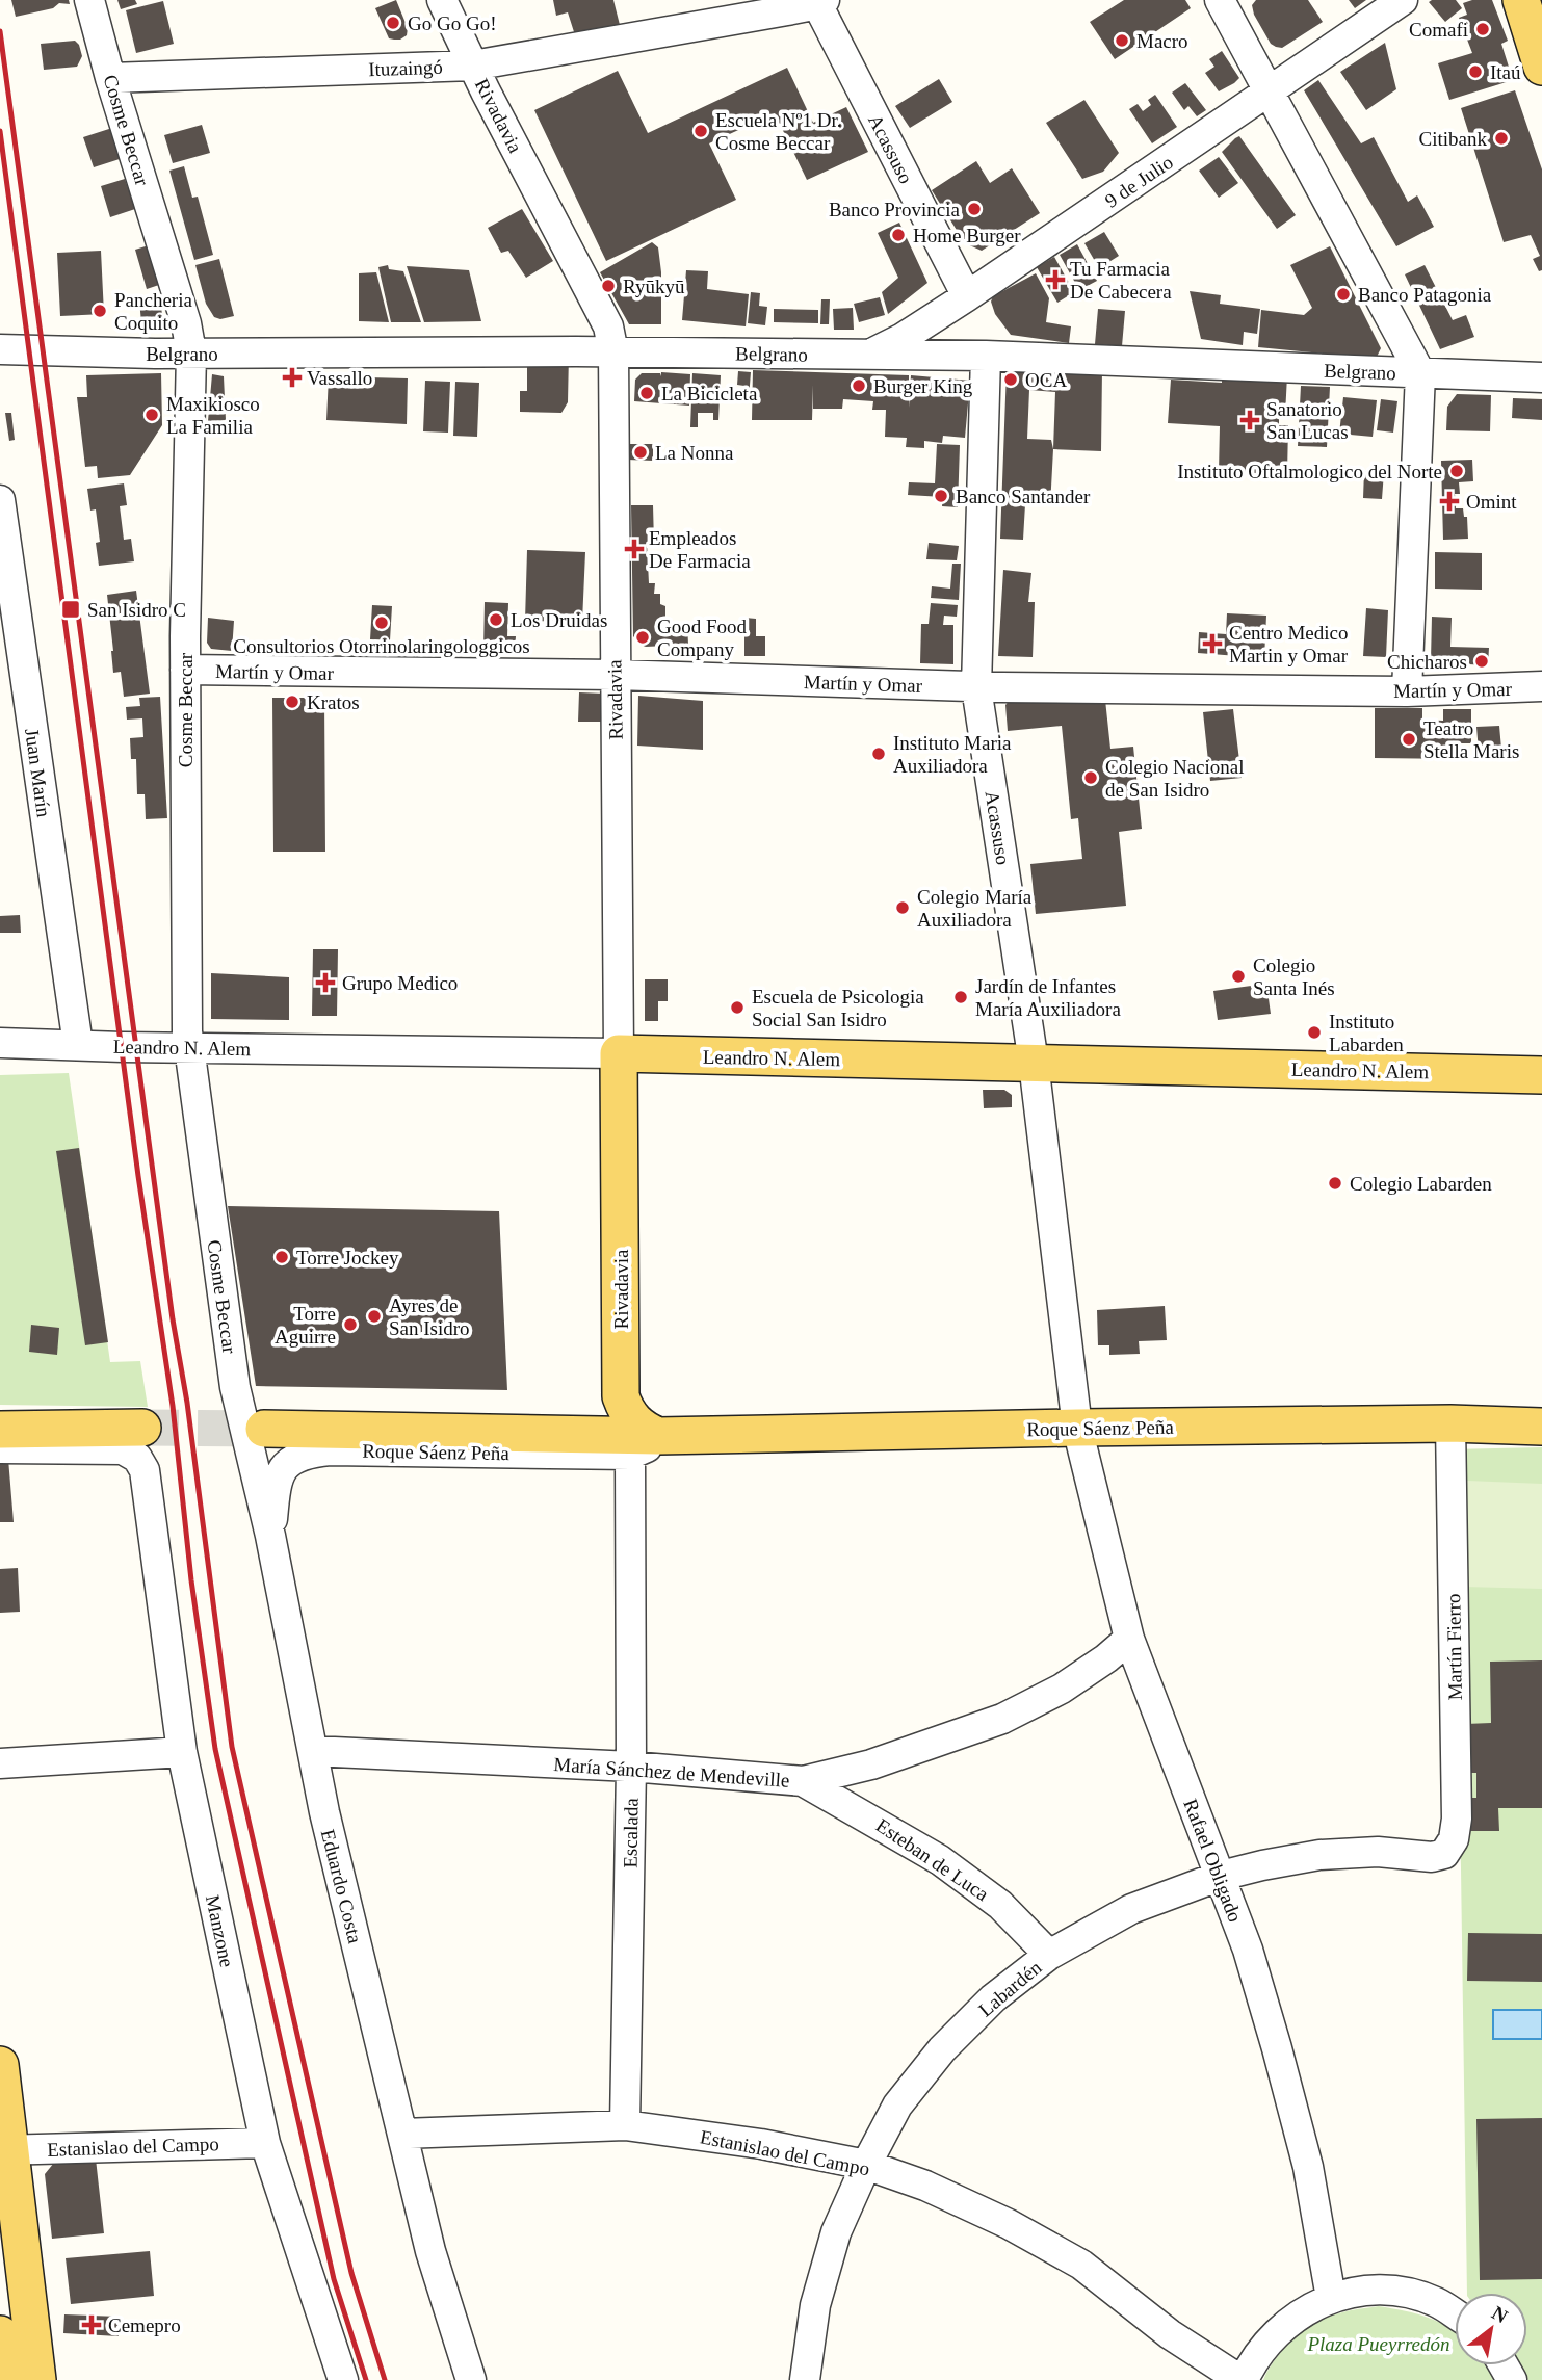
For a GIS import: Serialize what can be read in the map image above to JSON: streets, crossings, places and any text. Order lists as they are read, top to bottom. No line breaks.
{"streets":{"main road":["Rivadavia","Leandro N. Alem","Roque Sáenz Peña"],"street":["Ituzaingó","Cosme Beccar","Acassuso","9 de Julio","Belgrano","Martín y Omar","Juan Marín","Martín Fierro","María Sánchez de Mendeville","Escalada","Esteban de Luca","Rafael Obligado","Eduardo Costa","Manzone","Labardén","Estanislao del Campo"]},"crossings":[["Ituzaingó","Rivadavia"],["Ituzaingó","Cosme Beccar"],["Ituzaingó","Acassuso"],["Rivadavia","Belgrano"],["Rivadavia","Martín y Omar"],["Rivadavia","Leandro N. Alem"],["Rivadavia","Roque Sáenz Peña"],["Cosme Beccar","Belgrano"],["Cosme Beccar","Martín y Omar"],["Cosme Beccar","Leandro N. Alem"],["Cosme Beccar","Roque Sáenz Peña"],["Cosme Beccar","Eduardo Costa"],["Acassuso","9 de Julio"],["Acassuso","Belgrano"],["Acassuso","Martín y Omar"],["Acassuso","Leandro N. Alem"],["Acassuso","Roque Sáenz Peña"],["Acassuso","Rafael Obligado"],["9 de Julio","Belgrano"],["Juan Marín","Leandro N. Alem"],["Roque Sáenz Peña","Martín Fierro"],["Roque Sáenz Peña","Escalada"],["Roque Sáenz Peña","Rafael Obligado"],["Roque Sáenz Peña","Eduardo Costa"],["Martín Fierro","Labardén"],["María Sánchez de Mendeville","Escalada"],["María Sánchez de Mendeville","Esteban de Luca"],["María Sánchez de Mendeville","Rafael Obligado"],["María Sánchez de Mendeville","Eduardo Costa"],["Escalada","Estanislao del Campo"],["Esteban de Luca","Labardén"],["Rafael Obligado","Labardén"],["Eduardo Costa","Estanislao del Campo"],["Manzone","Estanislao del Campo"],["Labardén","Estanislao del Campo"]],"parks":["Plaza Pueyrredón"],"places":{"other":["Go Go Go!","Comafi","Macro","Itaú","Escuela Nº1 Dr. Cosme Beccar","Citibank","Banco Provincia","Home Burger","Ryūkyū","Banco Patagonia","Pancheria Coquito","OCA","Burger King","La Bicicleta","Maxikiosco La Familia","La Nonna","Instituto Oftalmologico del Norte","Banco Santander","Los Druidas","Consultorios Otorrinolaringologgicos","Good Food Company","Chicharos","Kratos","Teatro Stella Maris","Instituto Maria Auxiliadora","Colegio Nacional de San Isidro","Colegio María Auxiliadora","Colegio Santa Inés","Jardín de Infantes María Auxiliadora","Escuela de Psicologia Social San Isidro","Instituto Labarden","Colegio Labarden","Torre Jockey","Ayres de San Isidro","Torre Aguirre"],"health":["Tu Farmacia De Cabecera","Vassallo","Sanatorio San Lucas","Omint","Empleados De Farmacia","Centro Medico Martin y Omar","Grupo Medico","Cemepro"],"transit":["San Isidro C"]},"north":"top right"}
